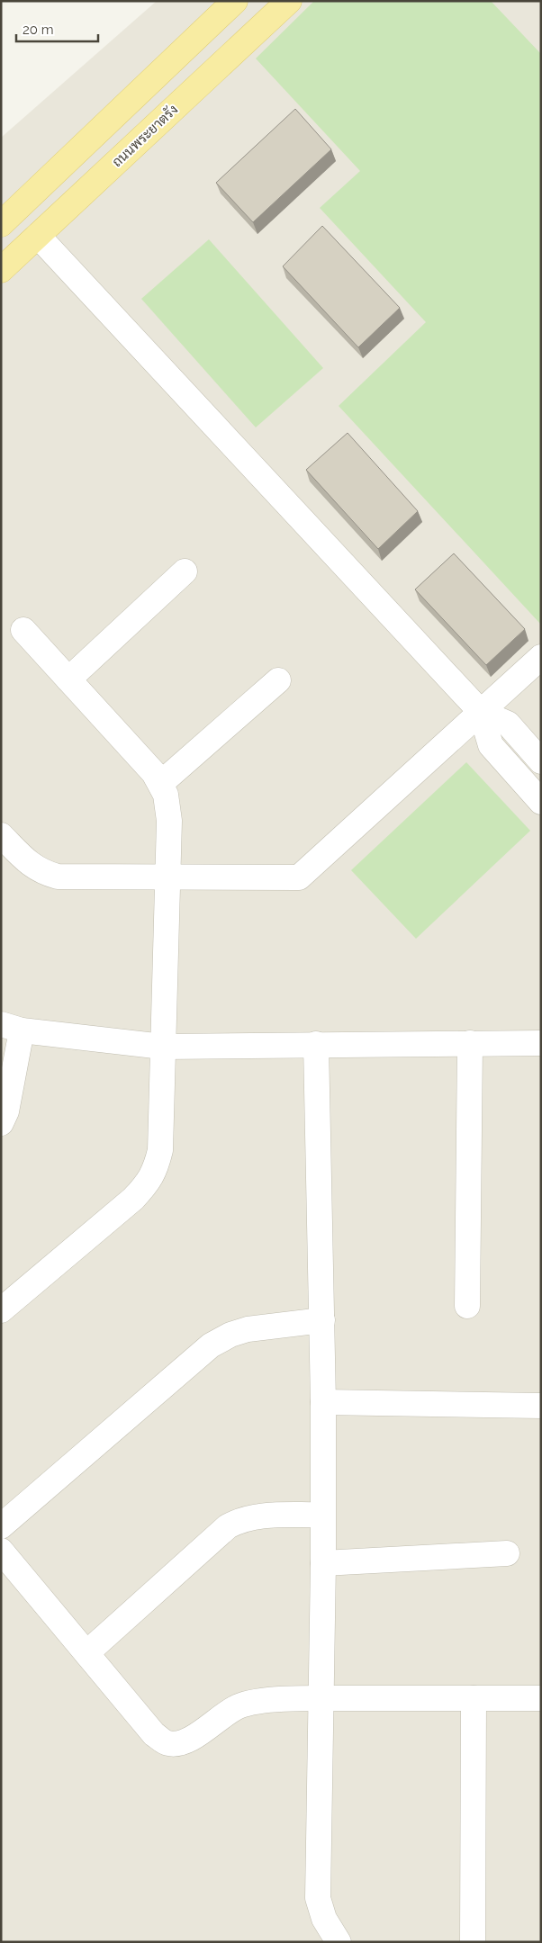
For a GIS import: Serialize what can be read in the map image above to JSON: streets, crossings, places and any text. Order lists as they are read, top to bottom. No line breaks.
{"streets":{"main road":["ถนนพระยาตรัง"]},"scale_bar":"20 m"}
